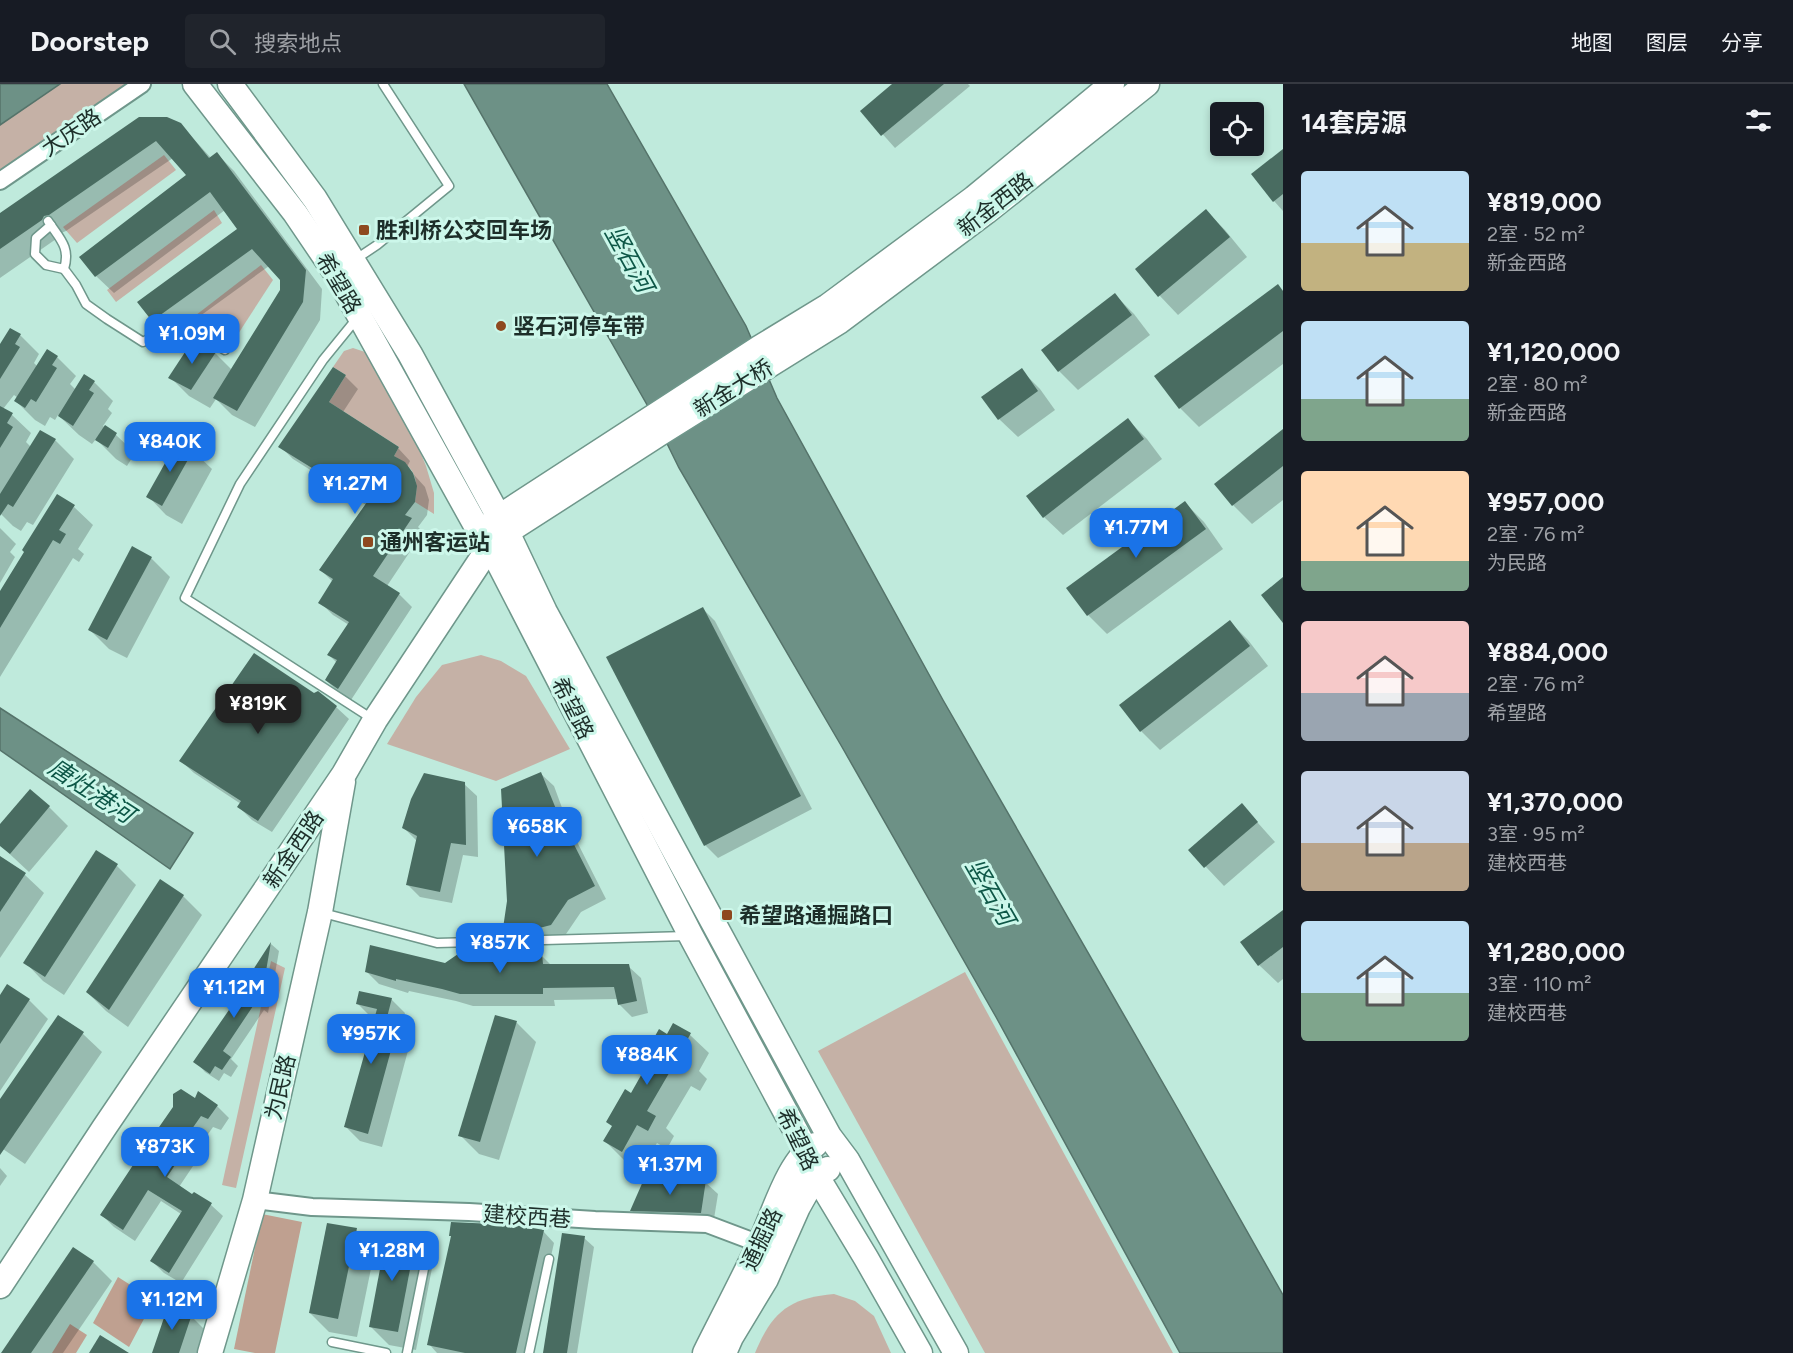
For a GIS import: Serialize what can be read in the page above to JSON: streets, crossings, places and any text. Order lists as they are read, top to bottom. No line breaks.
{"streets":{"main road":["新金西路","希望路","新金大桥","为民路","通掘路"],"street":["大庆路","建校西巷"]},"crossings":[["新金西路","希望路"],["新金西路","新金大桥"],["新金西路","为民路"],["希望路","通掘路"],["为民路","建校西巷"],["建校西巷","通掘路"]],"water":["竖石河","唐灶港河"],"places":{"transit":["胜利桥公交回车场","通州客运站","希望路通掘路口"],"other":["竖石河停车带"]},"page":{"header":"Doorstep","search":"搜索地点","nav":["地图","图层","分享"],"heading":"14套房源","list":[{"name":"¥819,000","note":"2室 · 52 m² · 新金西路"},{"name":"¥1,120,000","note":"2室 · 80 m² · 新金西路"},{"name":"¥957,000","note":"2室 · 76 m² · 为民路"},{"name":"¥884,000","note":"2室 · 76 m² · 希望路"},{"name":"¥1,370,000","note":"3室 · 95 m² · 建校西巷"},{"name":"¥1,280,000","note":"3室 · 110 m² · 建校西巷"}],"price":["¥1.09M","¥840K","¥1.27M","¥1.77M","¥819K","¥658K","¥857K","¥1.12M","¥957K","¥884K","¥873K","¥1.37M","¥1.28M","¥1.12M"]}}
